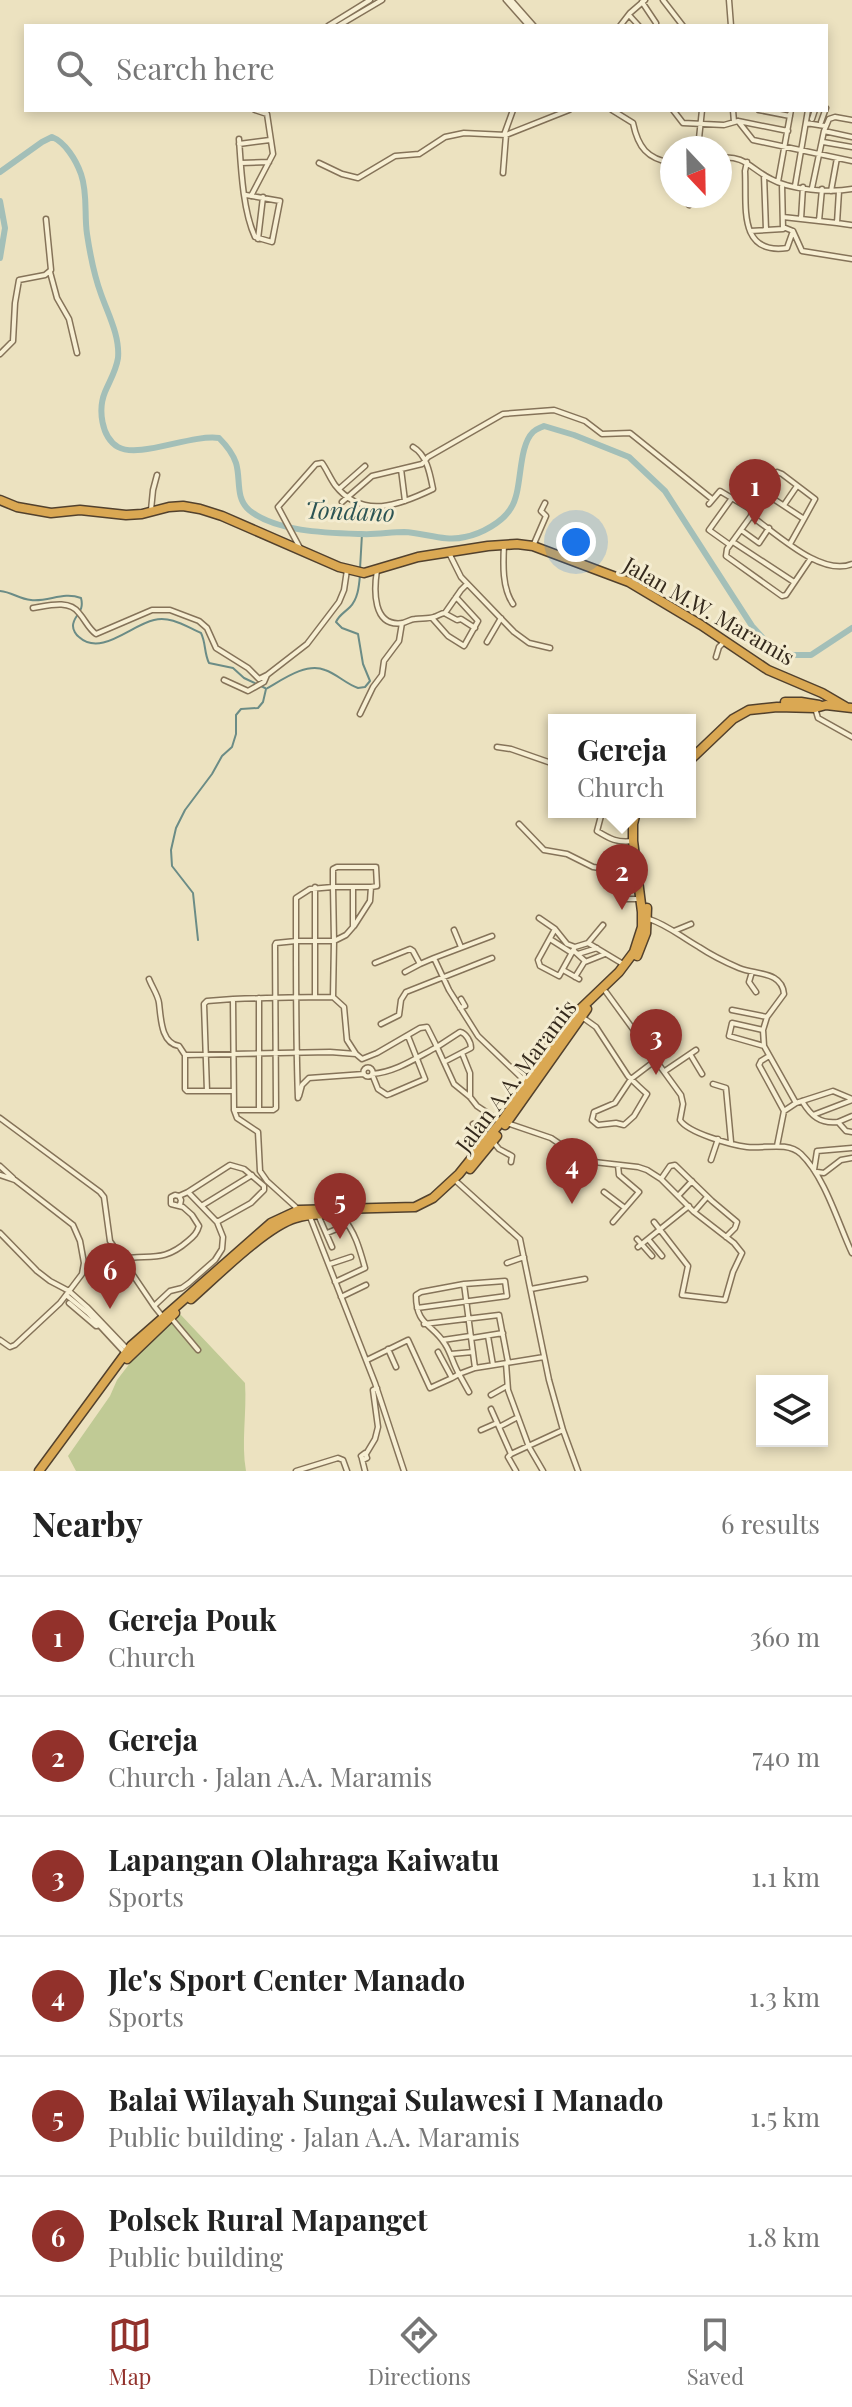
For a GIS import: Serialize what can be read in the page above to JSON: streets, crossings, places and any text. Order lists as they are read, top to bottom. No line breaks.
{"streets":{"highway":["Jalan M.W. Maramis","Jalan A.A. Maramis"]},"water":["Tondano"],"north":"bottom","page":{"search":"Search here","pins":["1","2","3","4","5","6"],"popup":["Gereja","Church"],"heading":["Nearby","6 results"],"list":[{"mark":"1","name":"Gereja Pouk","note":"Church","value":"360 m"},{"mark":"2","name":"Gereja","note":"Church · Jalan A.A. Maramis","value":"740 m"},{"mark":"3","name":"Lapangan Olahraga Kaiwatu","note":"Sports","value":"1.1 km"},{"mark":"4","name":"Jle's Sport Center Manado","note":"Sports","value":"1.3 km"},{"mark":"5","name":"Balai Wilayah Sungai Sulawesi I Manado","note":"Public building · Jalan A.A. Maramis","value":"1.5 km"},{"mark":"6","name":"Polsek Rural Mapanget","note":"Public building","value":"1.8 km"}],"nav":["Map","Directions","Saved"]}}
